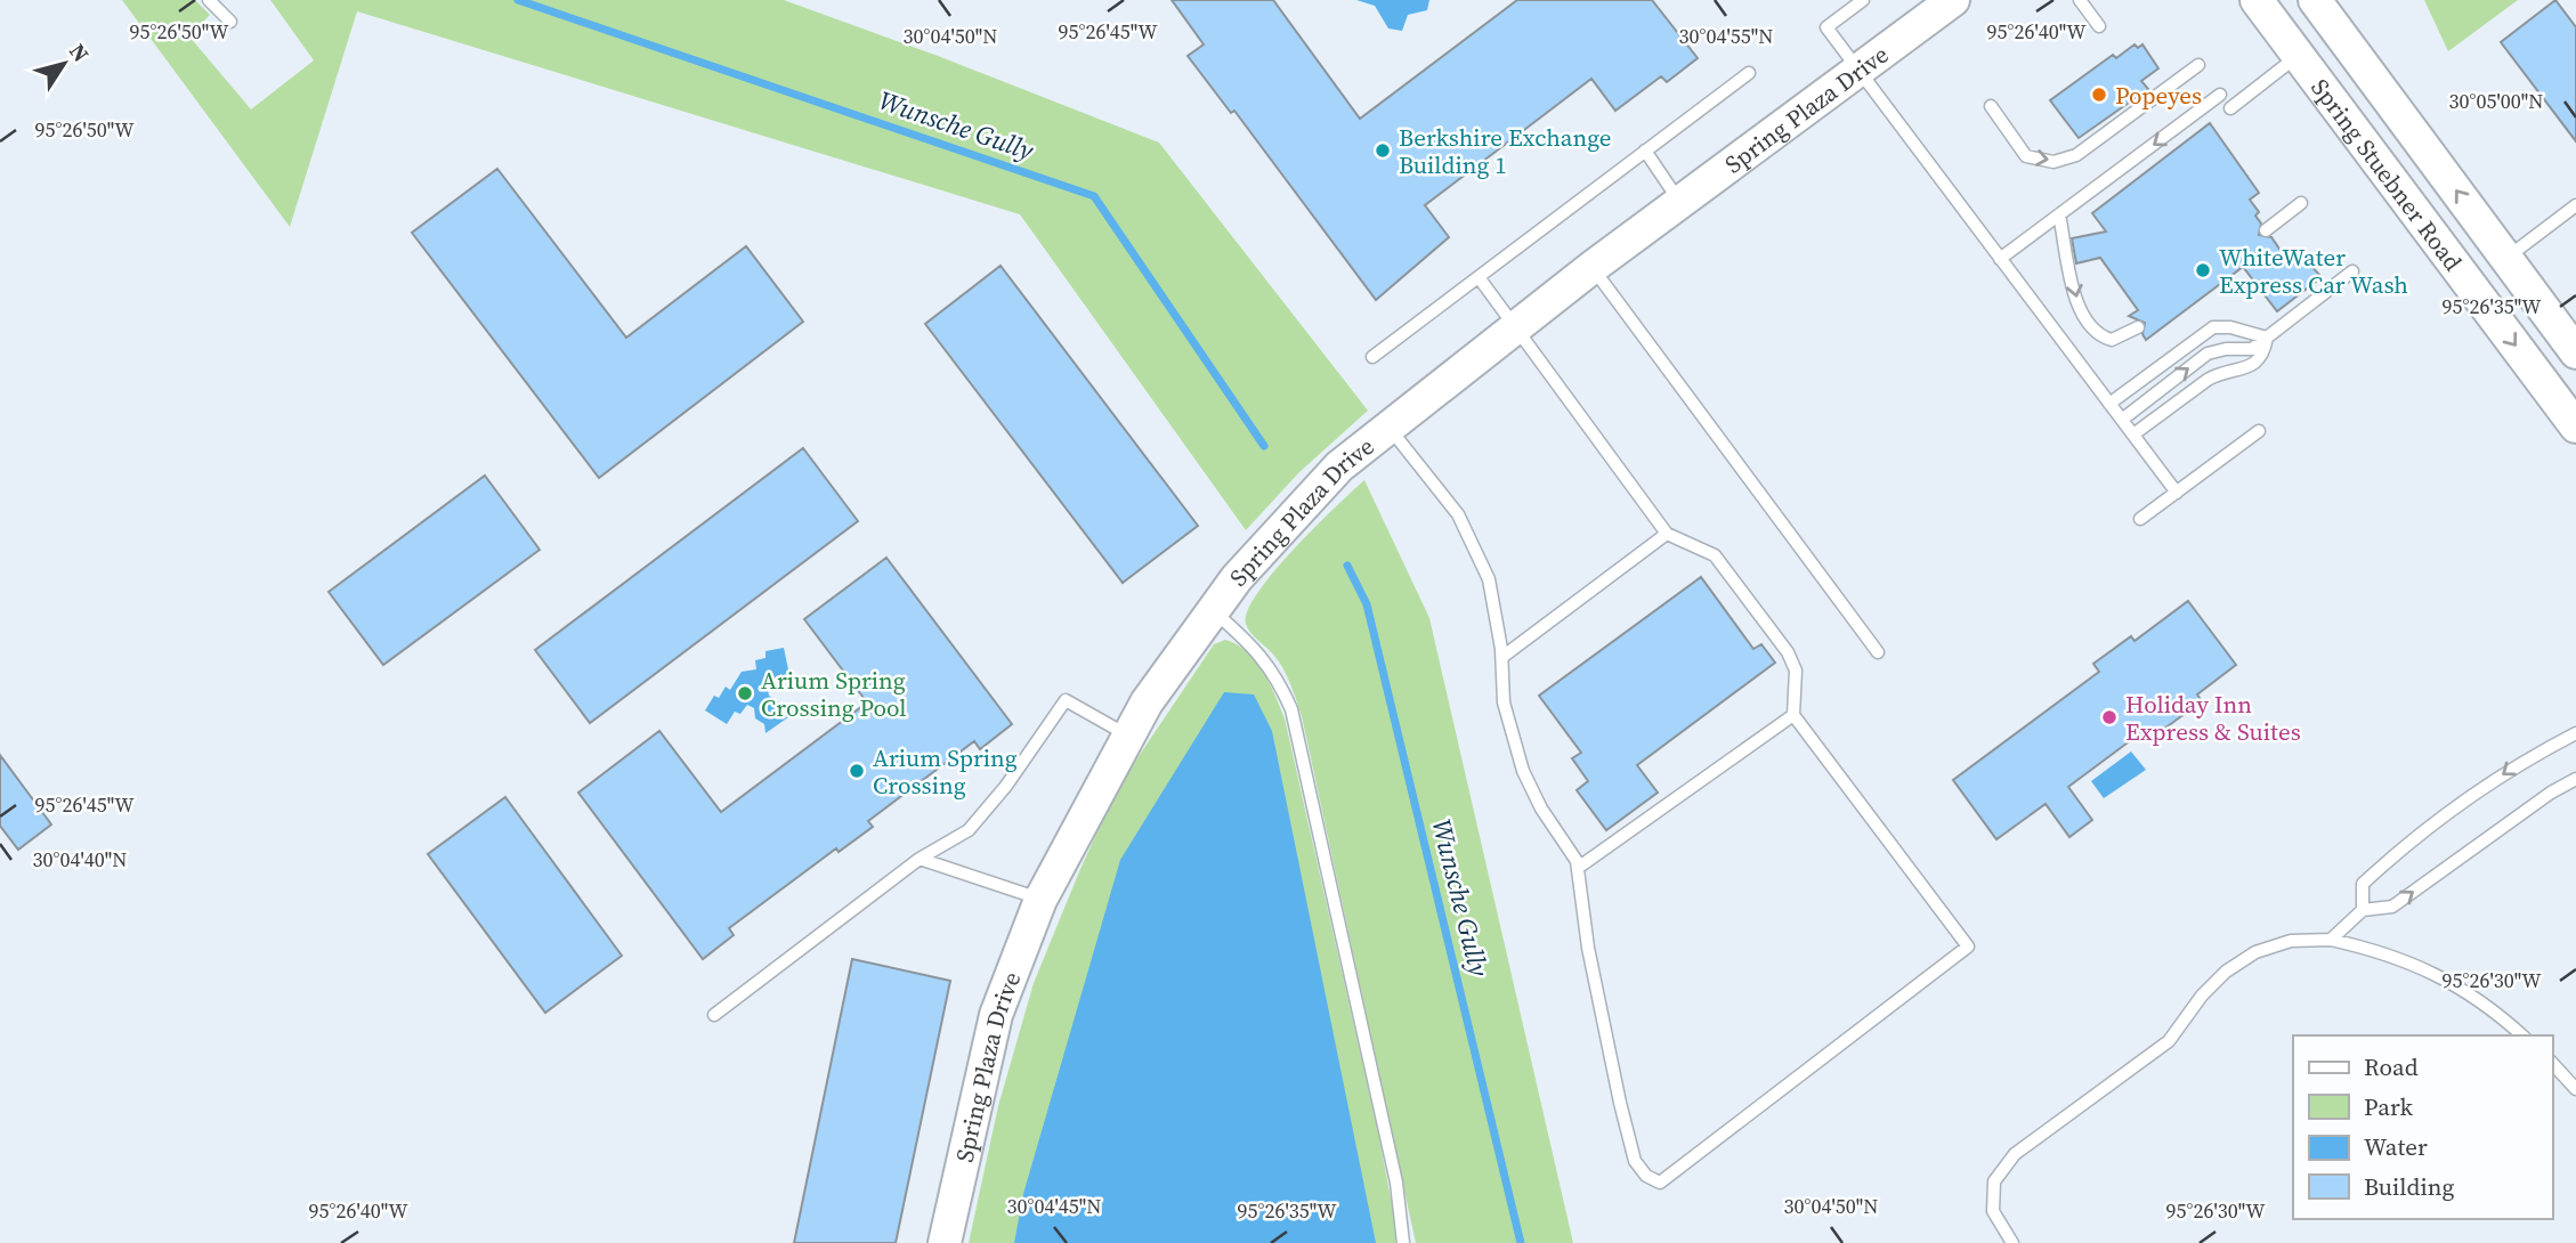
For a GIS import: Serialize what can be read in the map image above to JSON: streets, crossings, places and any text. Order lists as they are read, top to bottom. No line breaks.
{"streets":{"street":["Spring Plaza Drive","Spring Stuebner Road"]},"water":["Wunsche Gully"],"places":["Popeyes","Berkshire Exchange Building 1","WhiteWater Express Car Wash","Arium Spring Crossing Pool","Holiday Inn Express & Suites","Arium Spring Crossing"],"legend":["Road","Park","Water","Building"],"north":"top right","coordinates":["95°26'50\"W","95°26'45\"W","95°26'40\"W","30°04'50\"N","30°04'55\"N","30°05'00\"N","95°26'35\"W","30°04'40\"N","95°26'30\"W","30°04'45\"N"]}
